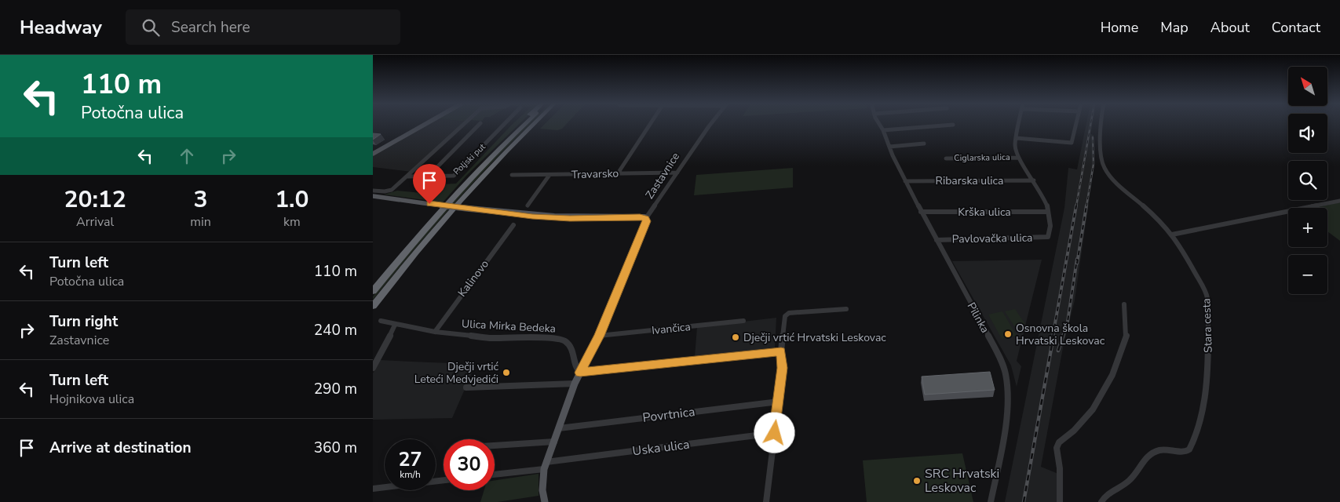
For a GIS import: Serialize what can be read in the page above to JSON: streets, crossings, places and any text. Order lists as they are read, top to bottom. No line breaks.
{"streets":{"main road":["Zastavnice"],"street":["Ciglarska ulica","Poljski put","Travarsko","Ribarska ulica","Krška ulica","Pavlovačka ulica","Kalinovo","Pilinka","Stara cesta","Ulica Mirka Bedeka","Ivančica","Povrtnica","Uska ulica"]},"crossings":[["Ciglarska ulica","Ribarska ulica"],["Ciglarska ulica","Krška ulica"],["Ciglarska ulica","Pavlovačka ulica"],["Travarsko","Zastavnice"],["Zastavnice","Ulica Mirka Bedeka"],["Zastavnice","Ivančica"],["Ribarska ulica","Pilinka"],["Krška ulica","Pilinka"],["Pavlovačka ulica","Pilinka"],["Kalinovo","Ulica Mirka Bedeka"]],"places":["Osnovna škola Hrvatski Leskovac","Dječji vrtić Hrvatski Leskovac","Dječji vrtić Leteći Medvjedići","SRC Hrvatski Leskovac"],"north":"top left","page":{"header":"Headway","search":"Search here","nav":["Home","Map","About","Contact"],"turn":["110 m","Potočna ulica"],"map_buttons":["+","−"],"eta":["20:12","Arrival","3","min","1.0","km"],"list":[{"name":"Turn left","note":"Potočna ulica","value":"110 m"},{"name":"Turn right","note":"Zastavnice","value":"240 m"},{"name":"Turn left","note":"Hojnikova ulica","value":"290 m"},{"name":"Arrive at destination","value":"360 m"}],"speed":"27 km/h","limit":"30"}}
